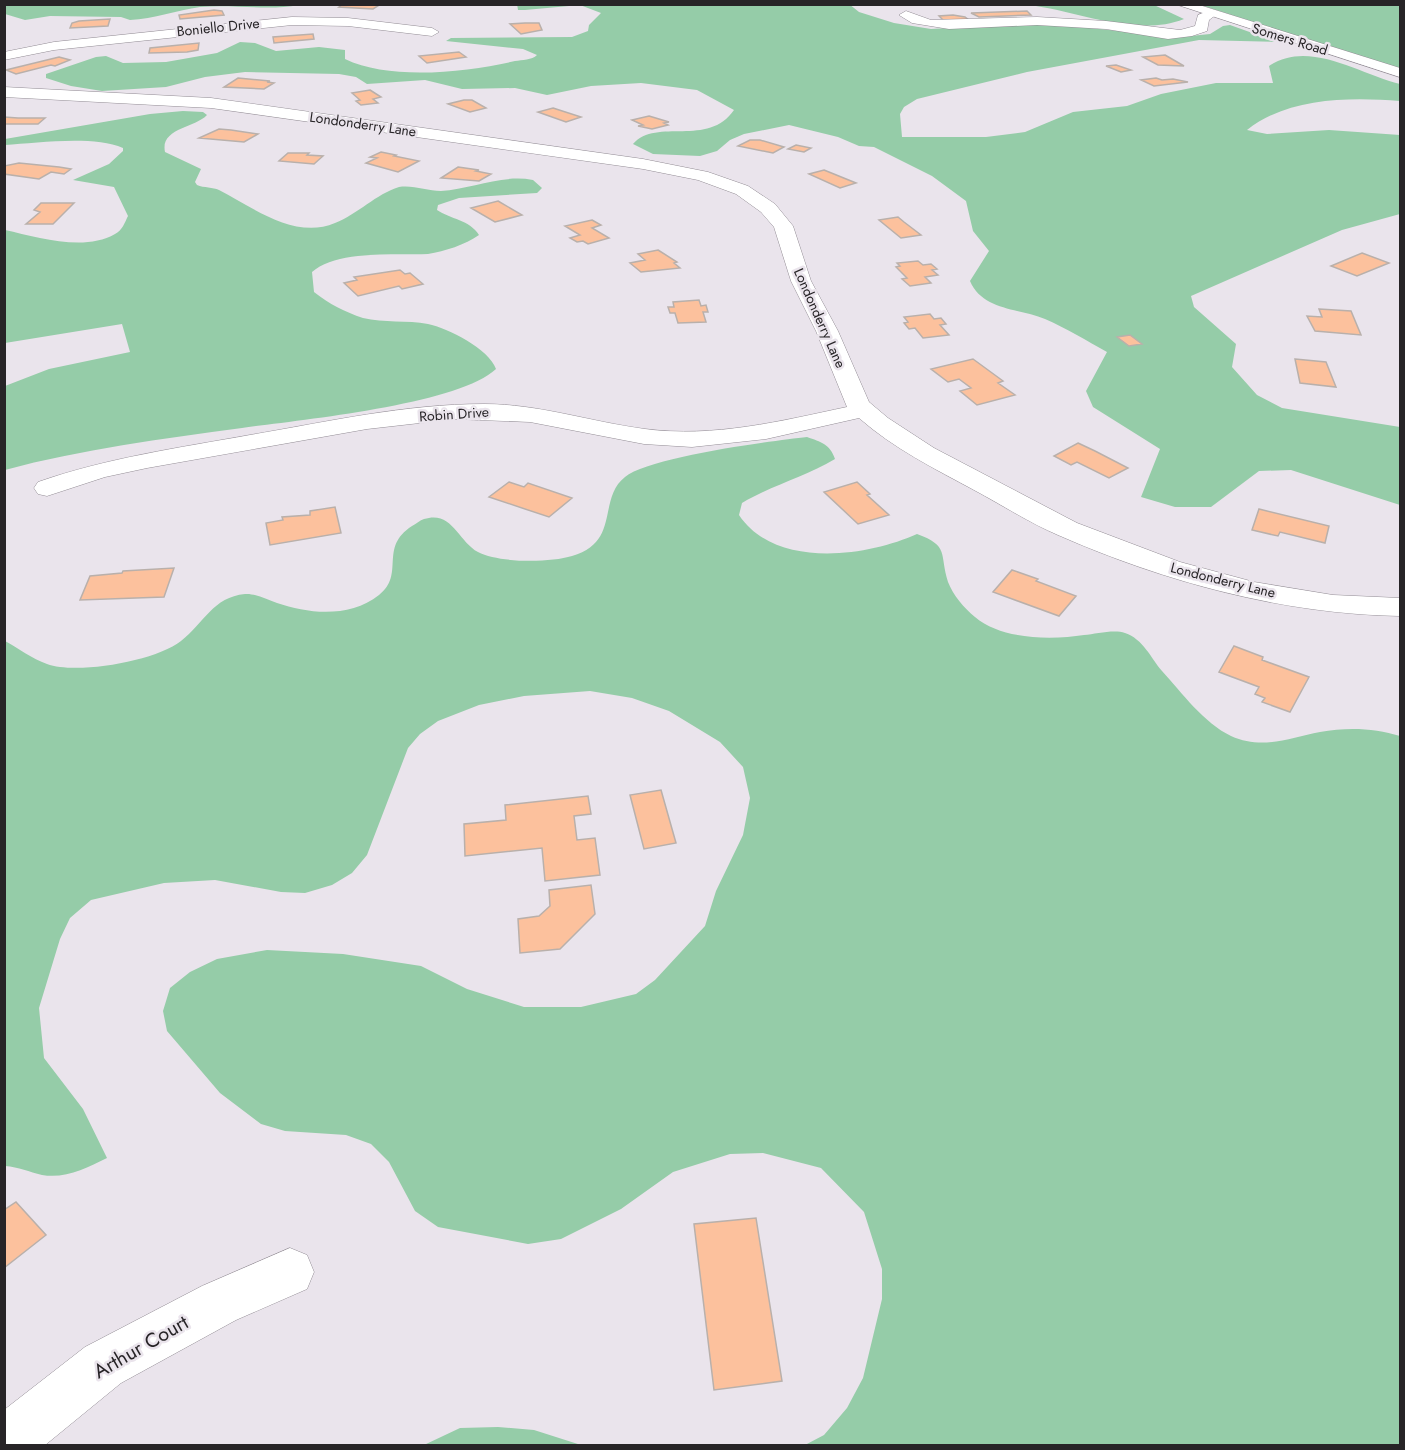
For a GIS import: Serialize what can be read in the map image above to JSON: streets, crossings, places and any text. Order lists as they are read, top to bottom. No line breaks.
{"streets":{"street":["Boniello Drive","Somers Road","Londonderry Lane","Robin Drive","Arthur Court"]},"crossings":[["Londonderry Lane","Robin Drive"]]}
